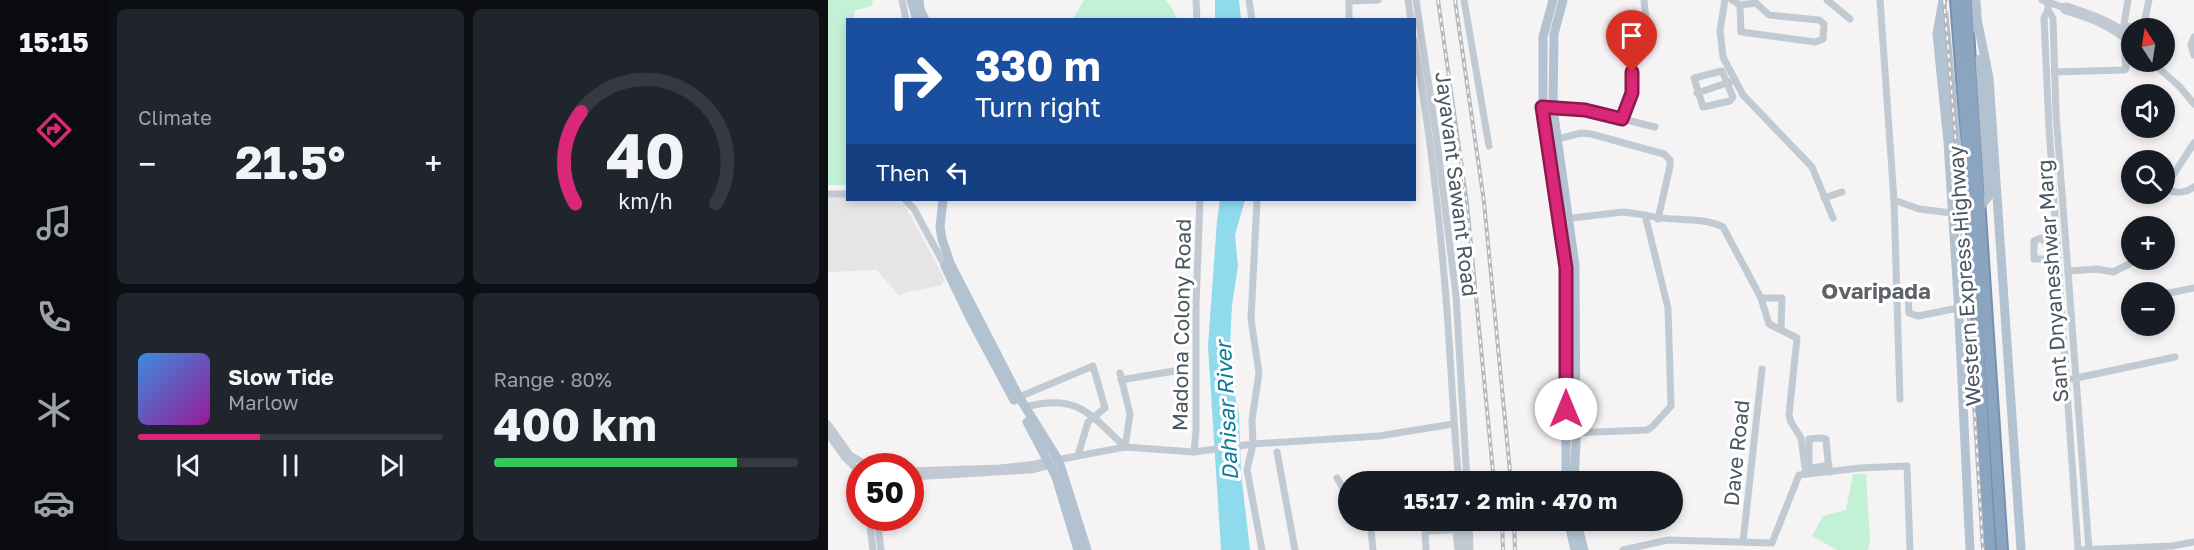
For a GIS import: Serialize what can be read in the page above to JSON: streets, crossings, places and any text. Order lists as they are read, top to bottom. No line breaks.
{"streets":{"highway":["Western Express Highway"],"street":["Jayavant Sawant Road","Sant Dnyaneshwar Marg","Madona Colony Road","Dave Road"]},"crossings":[["Jayavant Sawant Road","Madona Colony Road"]],"districts":["Ovaripada"],"water":["Dahisar River"],"north":"top","page":{"tabs":"15:15","tile":["Climate",["Range · 80%","400 km"]],"map_buttons":["+","−"],"turn":["330 m","Turn right"],"heat":["−","21.5°","+"],"then":"Then","song":["Slow Tide","Marlow"],"limit":"50","trip":"15:17 · 2 min · 470 m","gauge":["40","km/h"]}}
